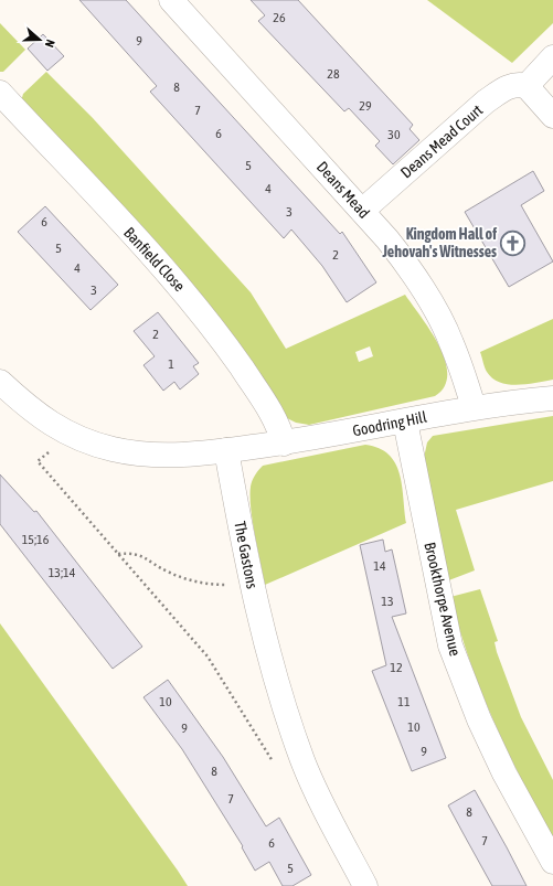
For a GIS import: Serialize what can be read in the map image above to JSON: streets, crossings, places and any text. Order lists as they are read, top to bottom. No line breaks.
{"streets":{"street":["Deans Mead Court","Deans Mead","Banfield Close","Goodring Hill","The Gastons","Brookthorpe Avenue"]},"crossings":[["Deans Mead Court","Deans Mead"],["Deans Mead","Goodring Hill"],["Banfield Close","Goodring Hill"],["Goodring Hill","The Gastons"],["Goodring Hill","Brookthorpe Avenue"]],"places":{"church":["Kingdom Hall of Jehovah's Witnesses"]},"house_numbers":["26","9","28","8","29","7","6","30","5","4","3","6","5","2","4","3","2","1","15;16","14","13;14","13","12","10","11","10","9","9","8","7","8","7","6","5"],"north":"right"}
